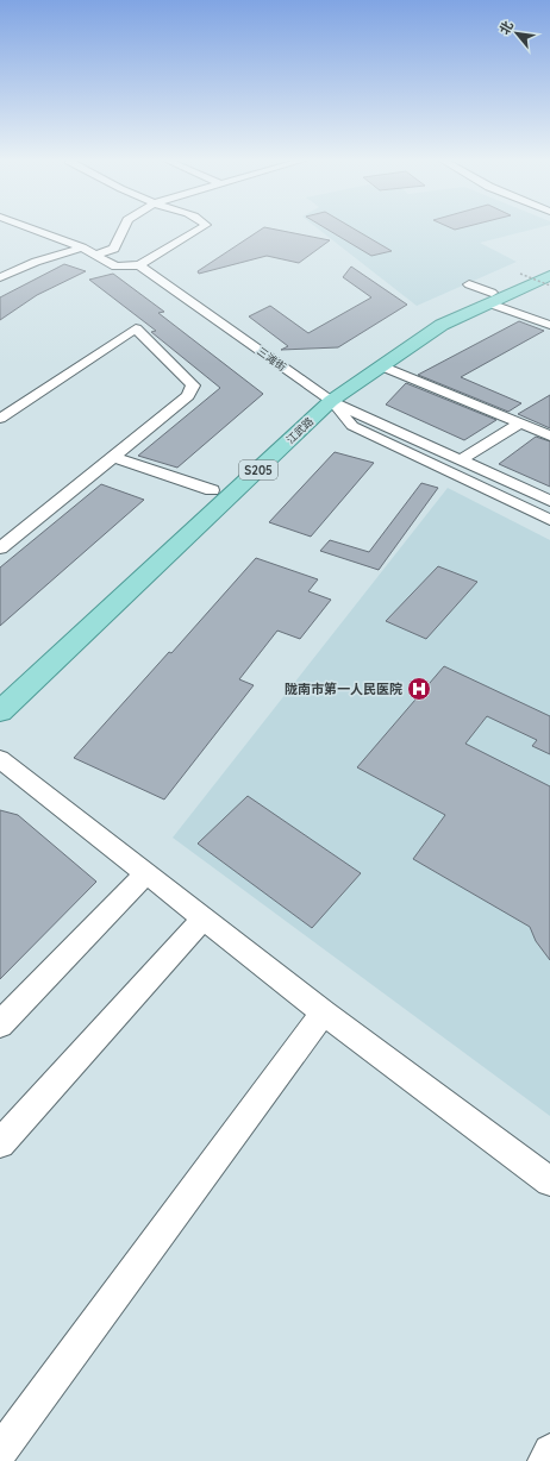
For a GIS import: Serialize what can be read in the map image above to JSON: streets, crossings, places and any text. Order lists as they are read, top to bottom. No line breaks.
{"streets":{"main road":["江武路","S205"],"street":["三滩街"]},"crossings":[["三滩街","江武路"]],"places":{"hospital":["陇南市第一人民医院"]},"north":"top left"}
